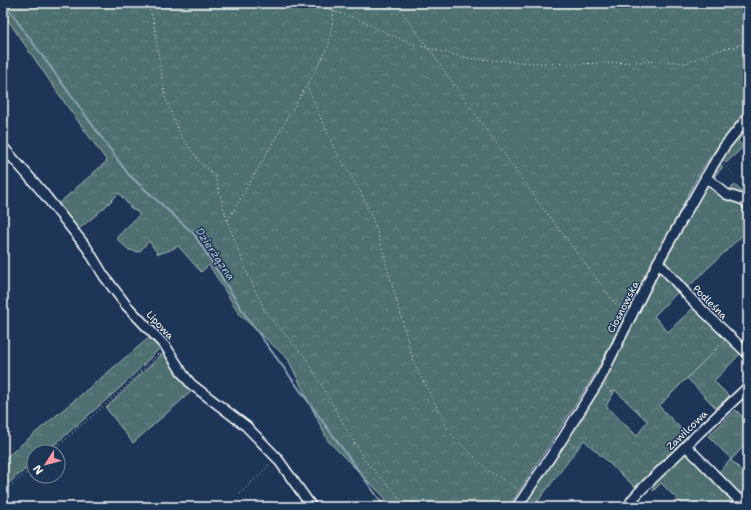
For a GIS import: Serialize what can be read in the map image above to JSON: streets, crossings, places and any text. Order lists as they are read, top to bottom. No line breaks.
{"streets":{"street":["Podleśna","Ciosnowska","Lipowa","Zawilcowa"]},"crossings":[["Podleśna","Ciosnowska"]],"water":["Dzierżązna"],"north":"bottom left"}
